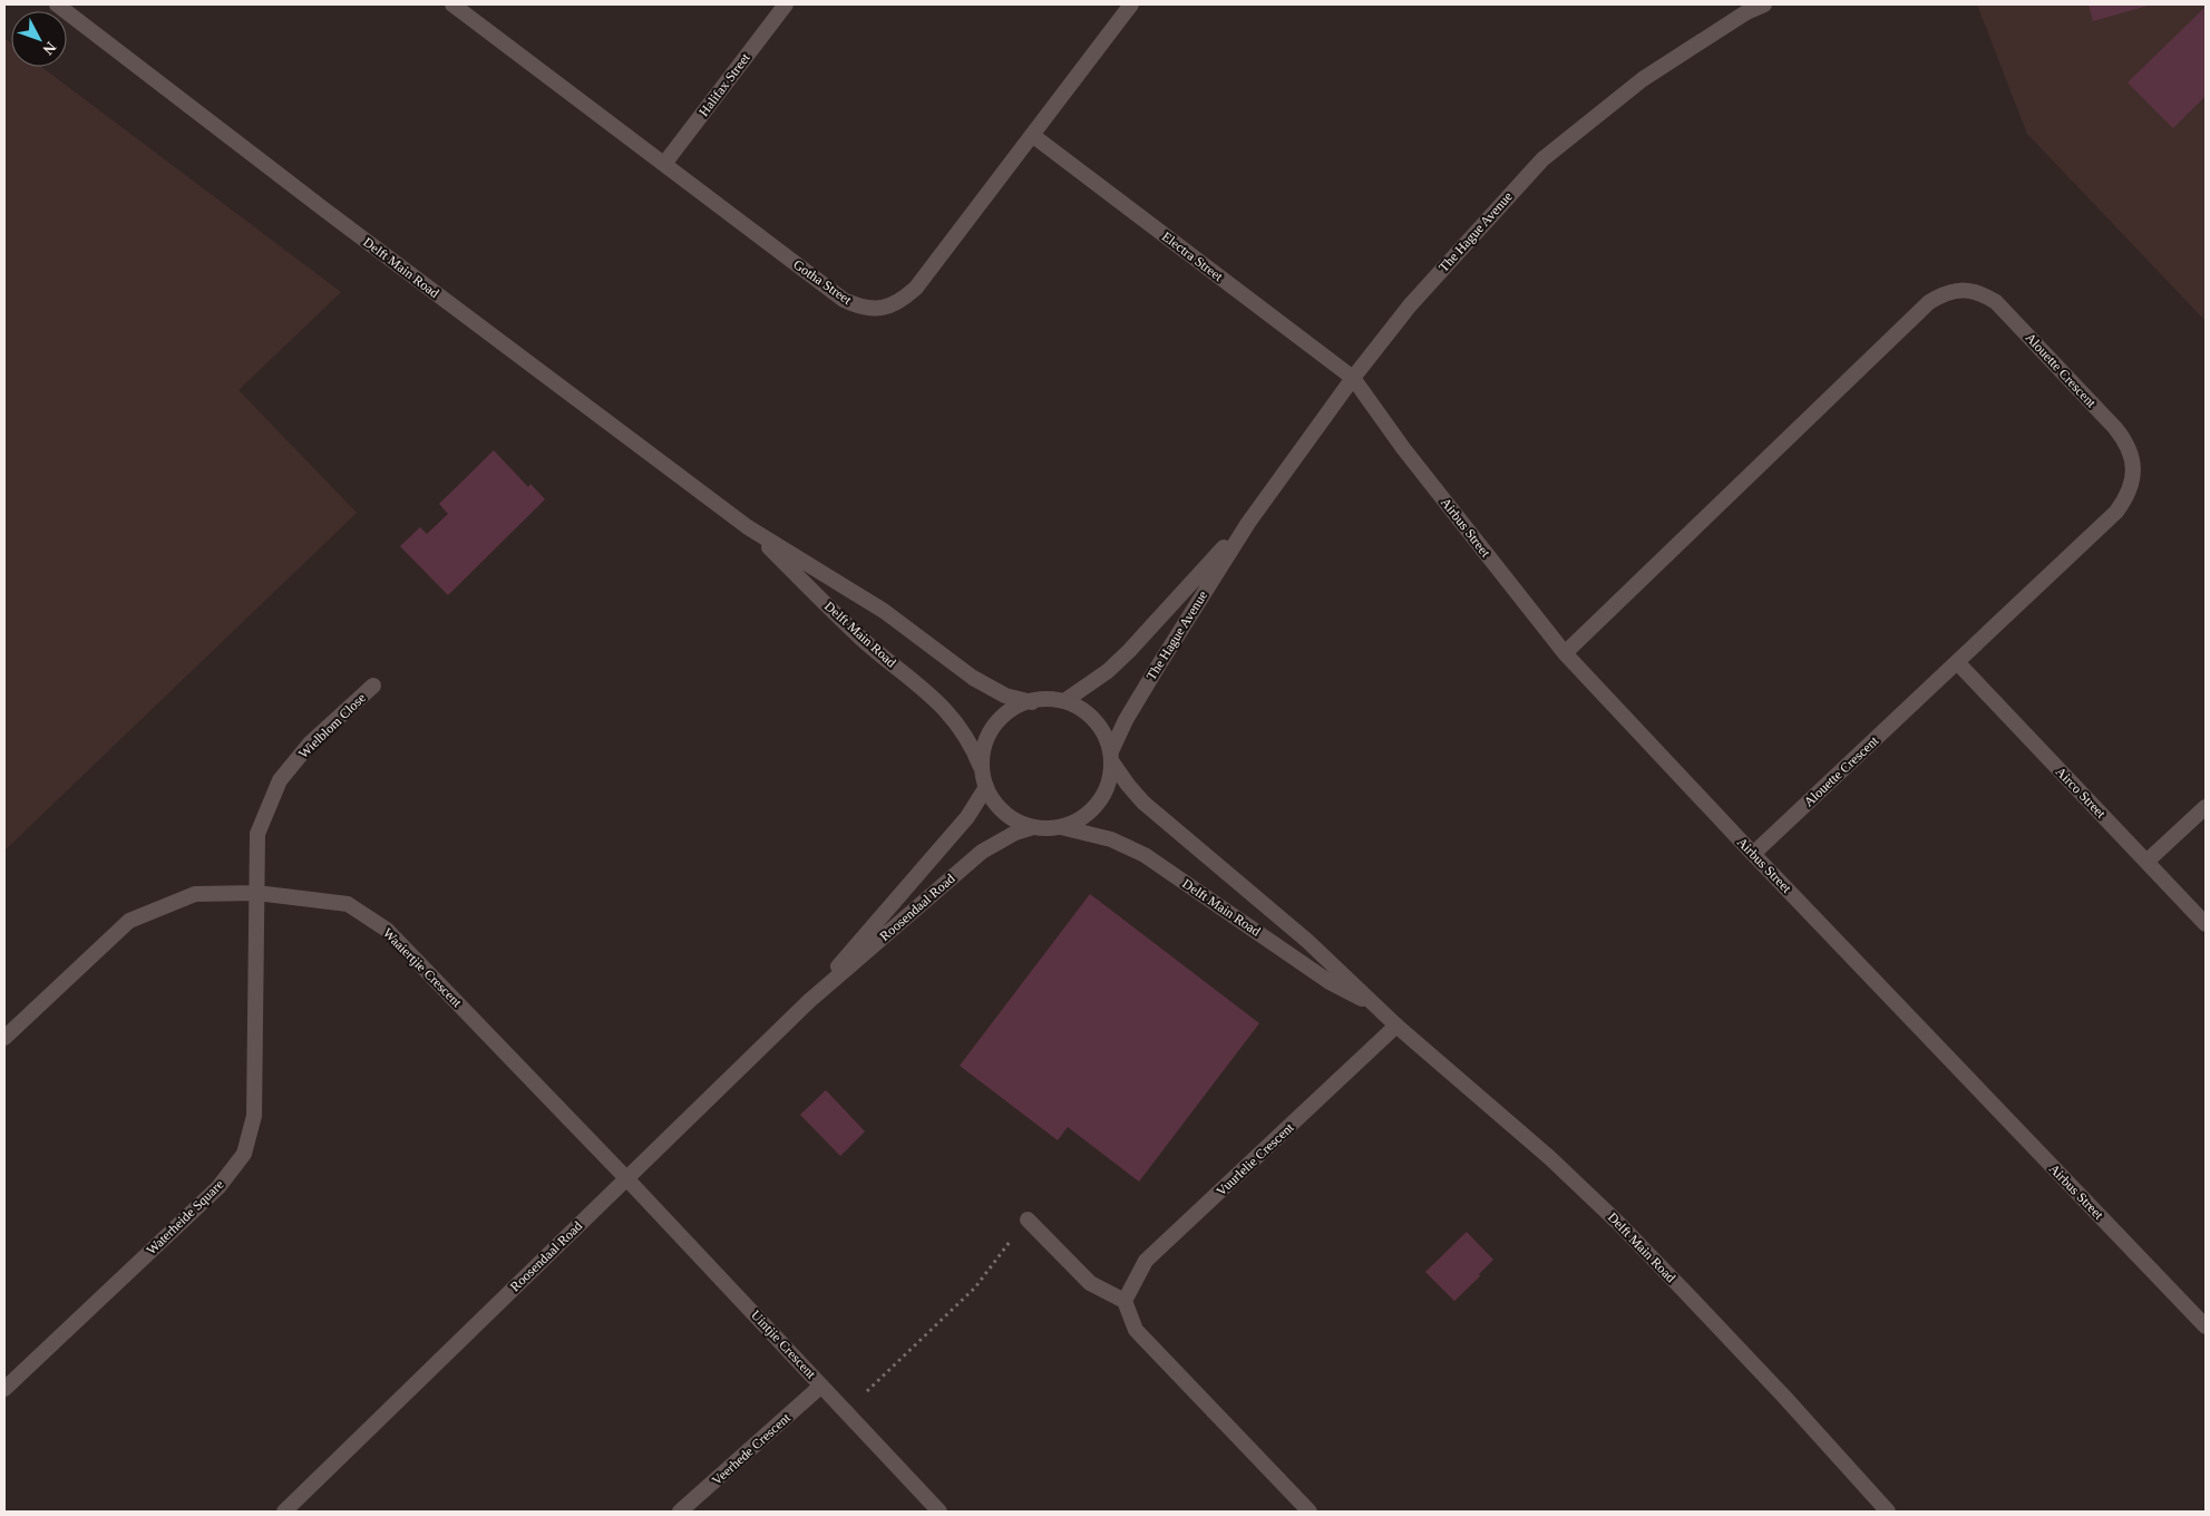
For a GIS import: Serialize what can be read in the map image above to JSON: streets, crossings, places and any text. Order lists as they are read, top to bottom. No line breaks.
{"streets":{"street":["Halifax Street","The Hague Avenue","Electra Street","Delft Main Road","Gotha Street","Alouette Crescent","Airbus Street","Wielblom Close","Airco Street","Roosendaal Road","Waaiertjie Crescent","Vuurlelie Crescent","Waterheide Square","Uintjie Crescent","Veerhede Crescent"]},"crossings":[["Halifax Street","Gotha Street"],["The Hague Avenue","Electra Street"],["The Hague Avenue","Delft Main Road"],["The Hague Avenue","Airbus Street"],["The Hague Avenue","Roosendaal Road"],["Electra Street","Gotha Street"],["Electra Street","Airbus Street"],["Delft Main Road","Roosendaal Road"],["Delft Main Road","Vuurlelie Crescent"],["Alouette Crescent","Airbus Street"],["Alouette Crescent","Airco Street"],["Wielblom Close","Waaiertjie Crescent"],["Wielblom Close","Waterheide Square"],["Roosendaal Road","Waaiertjie Crescent"],["Roosendaal Road","Uintjie Crescent"],["Waaiertjie Crescent","Waterheide Square"],["Waaiertjie Crescent","Uintjie Crescent"],["Uintjie Crescent","Veerhede Crescent"]],"north":"bottom right"}
